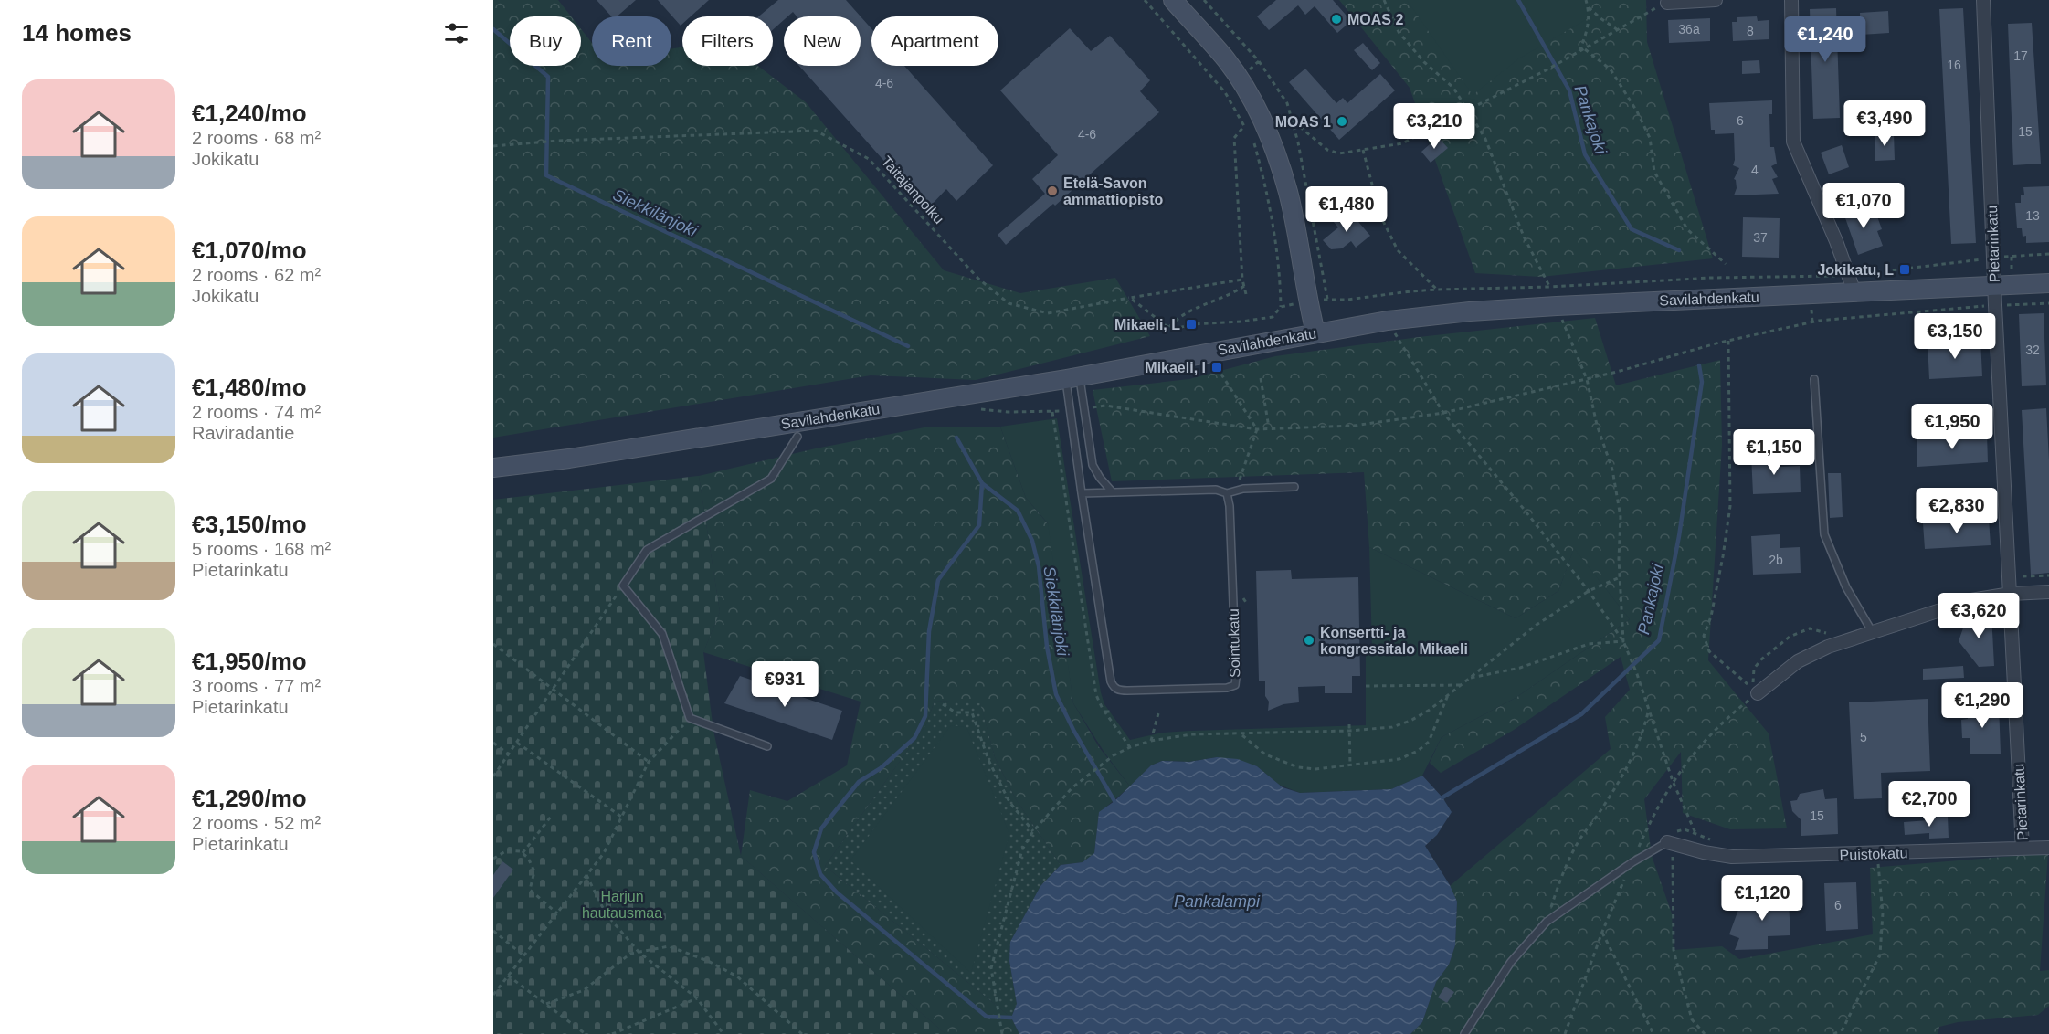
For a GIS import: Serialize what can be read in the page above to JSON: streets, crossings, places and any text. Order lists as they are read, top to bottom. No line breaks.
{"streets":{"main road":["Savilahdenkatu"],"street":["Pietarinkatu","Puistokatu"],"lane":["Sointukatu"],"path":["Taitajanpolku"]},"crossings":[["Pietarinkatu","Savilahdenkatu"],["Pietarinkatu","Puistokatu"],["Savilahdenkatu","Sointukatu"]],"water":["Pankajoki","Siekkilänjoki","Pankalampi"],"parks":["Harjun hautausmaa"],"places":{"other":["MOAS 2","MOAS 1","Etelä-Savon ammattiopisto","Konsertti- ja kongressitalo Mikaeli"],"transit":["Jokikatu, L","Mikaeli, L","Mikaeli, I"]},"house_numbers":["36a","8","17","16","4-6","6","15","4-6","4","13","37","32","2b","5","15","6"],"page":{"heading":"14 homes","price":["€1,240","€3,490","€3,210","€1,070","€1,480","€3,150","€1,950","€1,150","€2,830","€3,620","€931","€1,290","€2,700","€1,120"],"chip":["Buy","Rent","Filters","New","Apartment"],"list":[{"name":"€1,240/mo","note":"2 rooms · 68 m² · Jokikatu"},{"name":"€1,070/mo","note":"2 rooms · 62 m² · Jokikatu"},{"name":"€1,480/mo","note":"2 rooms · 74 m² · Raviradantie"},{"name":"€3,150/mo","note":"5 rooms · 168 m² · Pietarinkatu"},{"name":"€1,950/mo","note":"3 rooms · 77 m² · Pietarinkatu"},{"name":"€1,290/mo","note":"2 rooms · 52 m² · Pietarinkatu"}]}}
